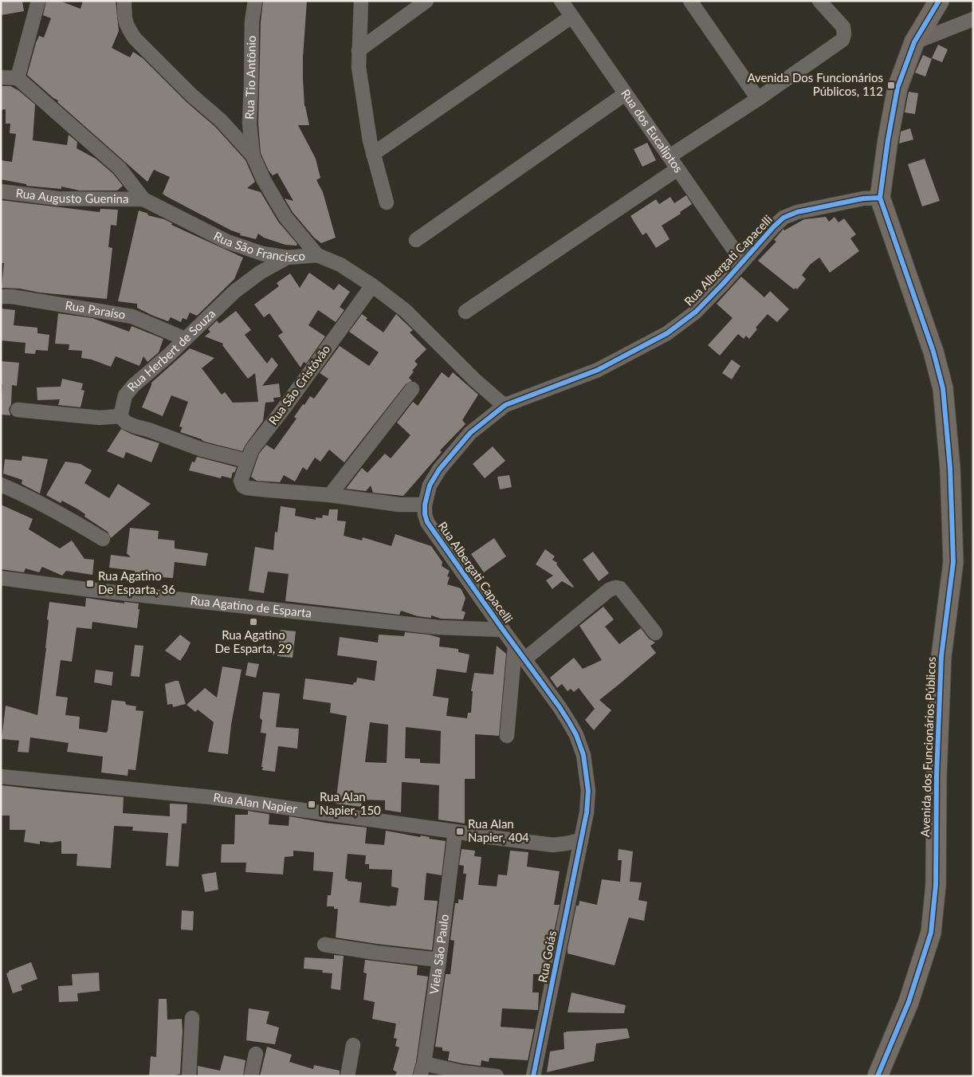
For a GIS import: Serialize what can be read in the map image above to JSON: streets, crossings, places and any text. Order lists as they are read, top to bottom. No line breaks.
{"streets":{"street":["Rua Tio Antônio","Rua dos Eucaliptos","Rua Augusto Guenina","Rua São Francisco","Rua Albergati Capacelli","Rua Paraíso","Rua Herbert de Souza","Rua São Cristóvão","Rua Agatino de Esparta","Avenida dos Funcionários Públicos","Rua Alan Napier","Viela São Paulo","Rua Goiás"]},"crossings":[["Rua dos Eucaliptos","Rua Albergati Capacelli"],["Rua Augusto Guenina","Rua São Francisco"],["Rua São Francisco","Rua Albergati Capacelli"],["Rua São Francisco","Rua Herbert de Souza"],["Rua São Francisco","Rua São Cristóvão"],["Rua Albergati Capacelli","Rua Agatino de Esparta"],["Rua Albergati Capacelli","Avenida dos Funcionários Públicos"],["Rua Albergati Capacelli","Rua Alan Napier"],["Rua Albergati Capacelli","Rua Goiás"],["Rua Paraíso","Rua Herbert de Souza"],["Rua Alan Napier","Viela São Paulo"],["Rua Alan Napier","Rua Goiás"]],"places":{"transit":["Avenida Dos Funcionários Públicos, 112","Rua Agatino De Esparta, 36","Rua Agatino De Esparta, 29","Rua Alan Napier, 150","Rua Alan Napier, 404"]}}
